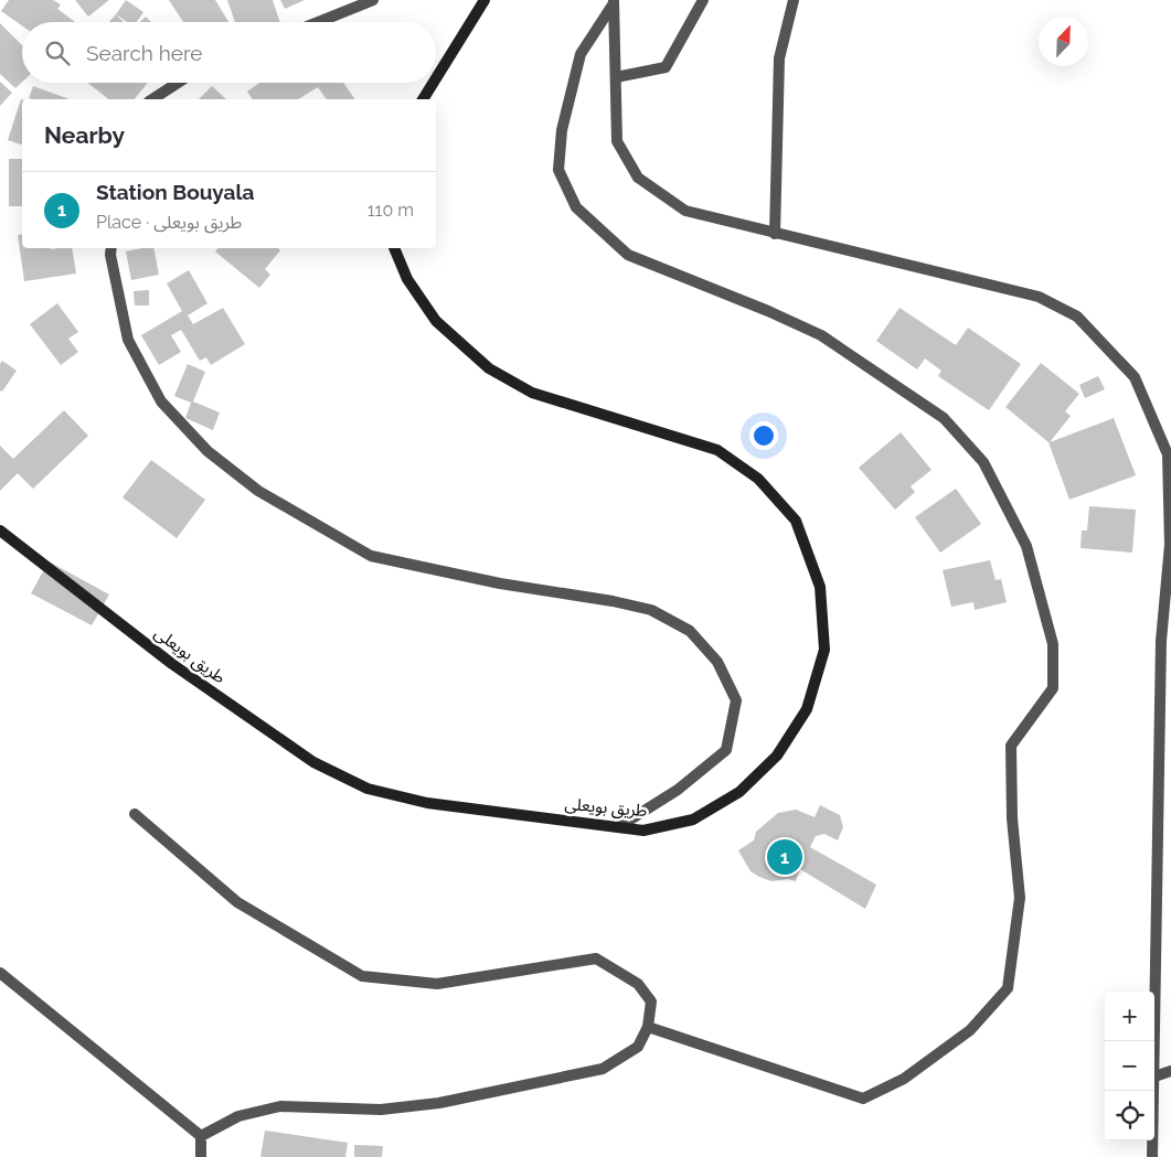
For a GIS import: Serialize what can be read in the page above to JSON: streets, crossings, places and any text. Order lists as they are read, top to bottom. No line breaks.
{"streets":{"main road":["طريق بويعلى"]},"north":"top right","page":{"search":"Search here","heading":"Nearby","list":[{"mark":"1","name":"Station Bouyala","note":"Place · طريق بويعلى","value":"110 m"}],"pins":"1","map_buttons":["+","−"]}}
